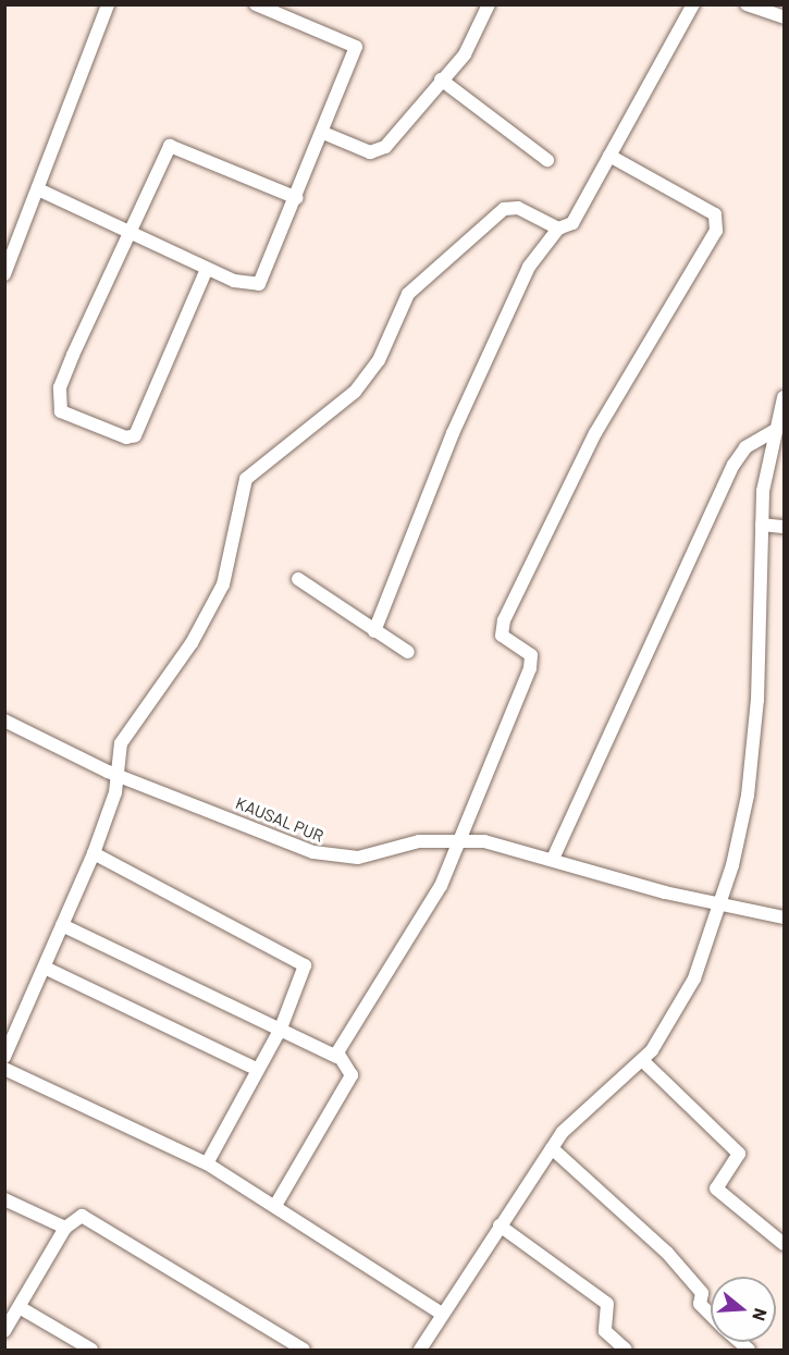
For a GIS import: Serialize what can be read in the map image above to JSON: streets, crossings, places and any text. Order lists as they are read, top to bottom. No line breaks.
{"streets":{"street":["KAUSAL PUR"]},"north":"right"}
